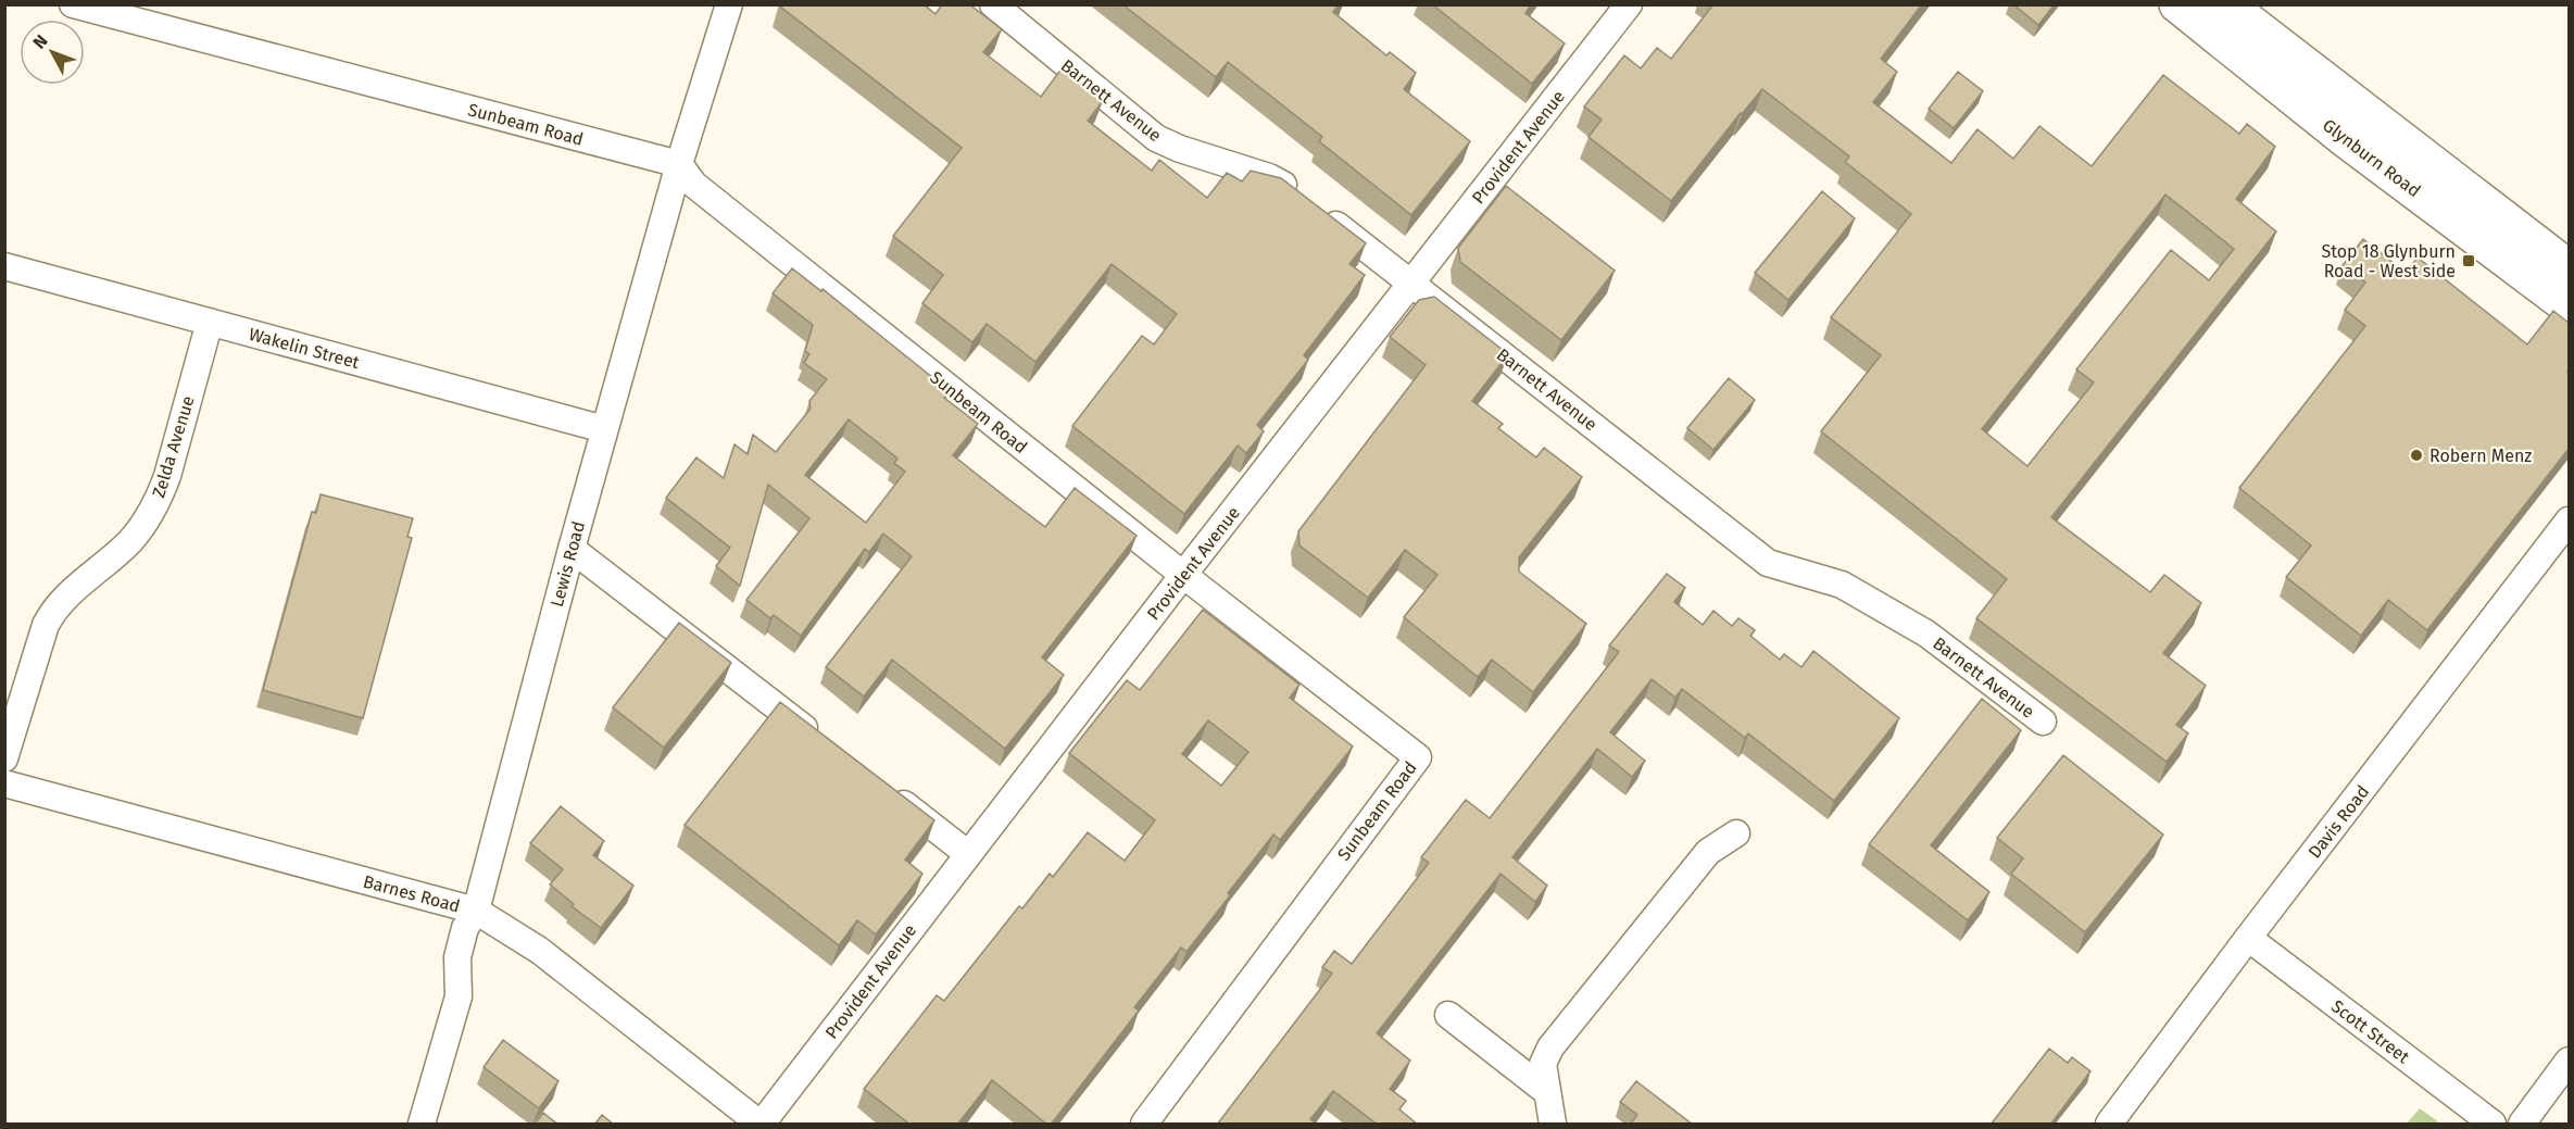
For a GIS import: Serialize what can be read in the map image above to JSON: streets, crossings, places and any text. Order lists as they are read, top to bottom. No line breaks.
{"streets":{"main road":["Glynburn Road"],"street":["Barnett Avenue","Sunbeam Road","Provident Avenue","Wakelin Street","Zelda Avenue","Lewis Road","Davis Road","Barnes Road","Scott Street"]},"crossings":[["Barnett Avenue","Provident Avenue"],["Sunbeam Road","Provident Avenue"],["Sunbeam Road","Lewis Road"],["Provident Avenue","Barnes Road"],["Wakelin Street","Zelda Avenue"],["Wakelin Street","Lewis Road"],["Lewis Road","Barnes Road"],["Davis Road","Scott Street"]],"places":{"transit":["Stop 18 Glynburn Road - West side"],"other":["Robern Menz"]},"north":"top left"}
